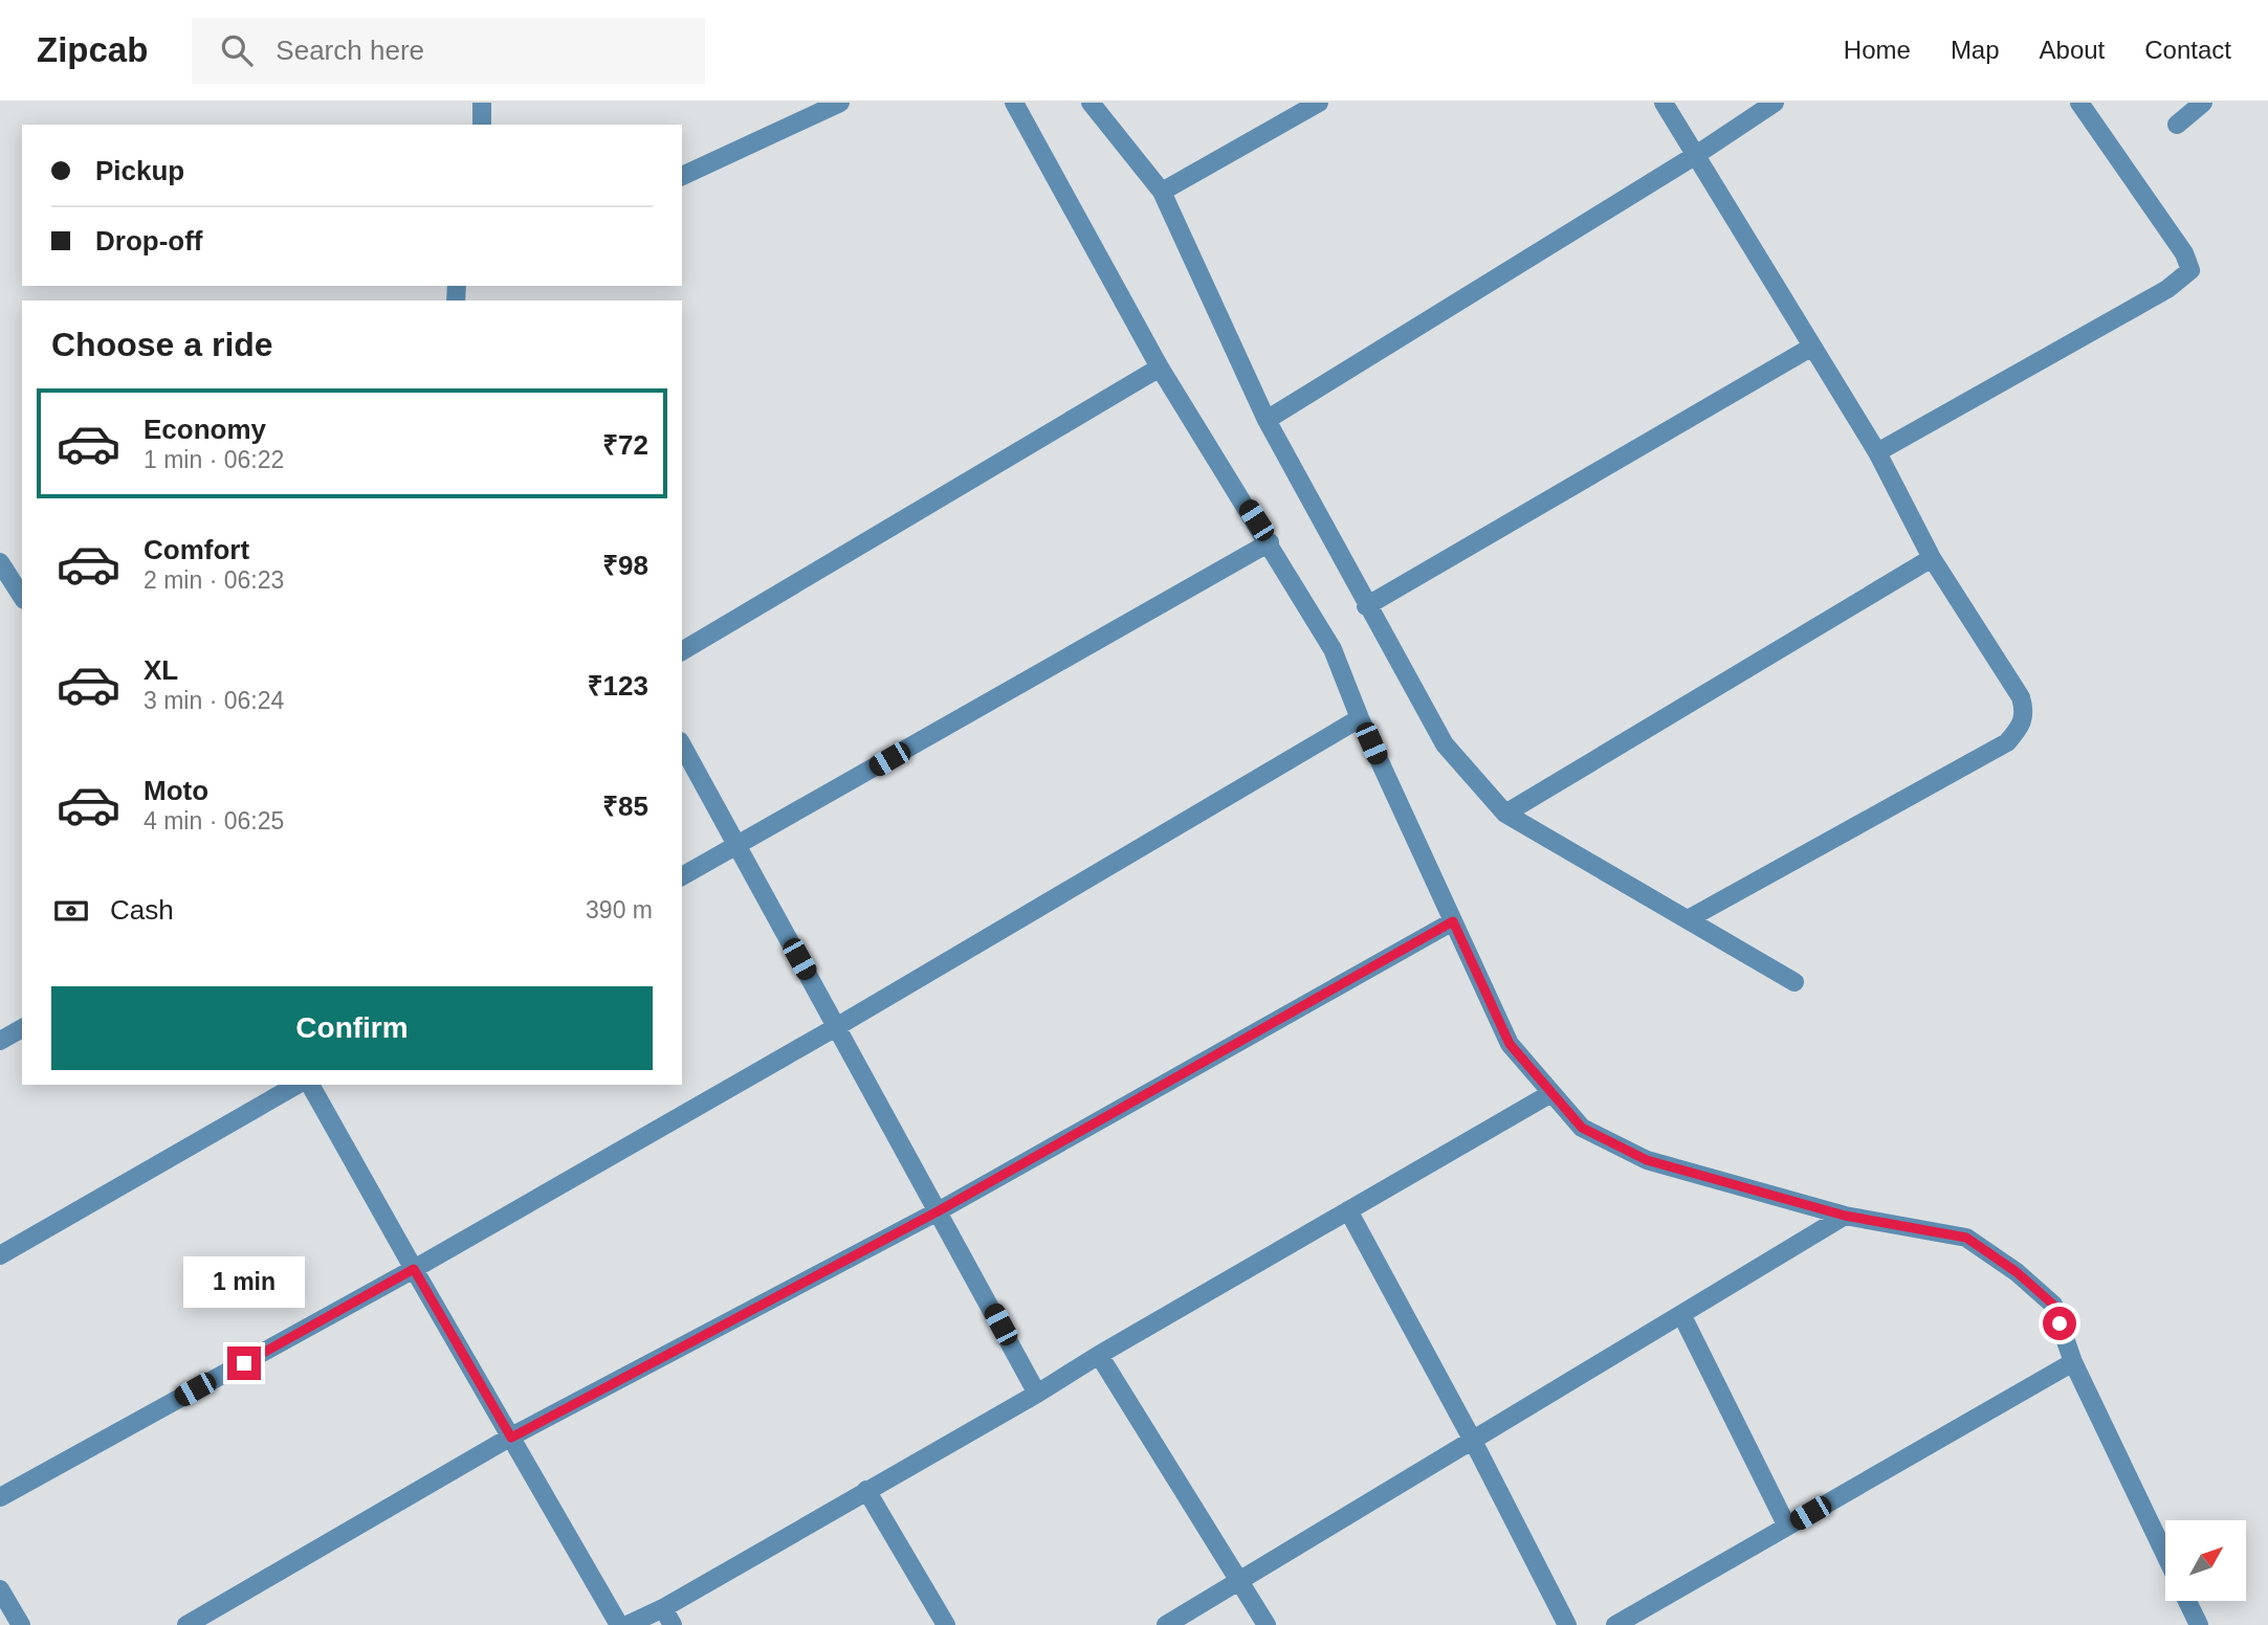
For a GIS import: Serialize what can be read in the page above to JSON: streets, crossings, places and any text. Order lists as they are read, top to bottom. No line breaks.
{"north":"top right","page":{"header":"Zipcab","search":"Search here","nav":["Home","Map","About","Contact"],"banner":["Pickup","Drop-off"],"heading":"Choose a ride","list":[{"name":"Economy","note":"1 min · 06:22","value":"₹72"},{"name":"Comfort","note":"2 min · 06:23","value":"₹98"},{"name":"XL","note":"3 min · 06:24","value":"₹123"},{"name":"Moto","note":"4 min · 06:25","value":"₹85"}],"pay":["Cash","390 m"],"buttons":"Confirm","bubble":"1 min"}}
